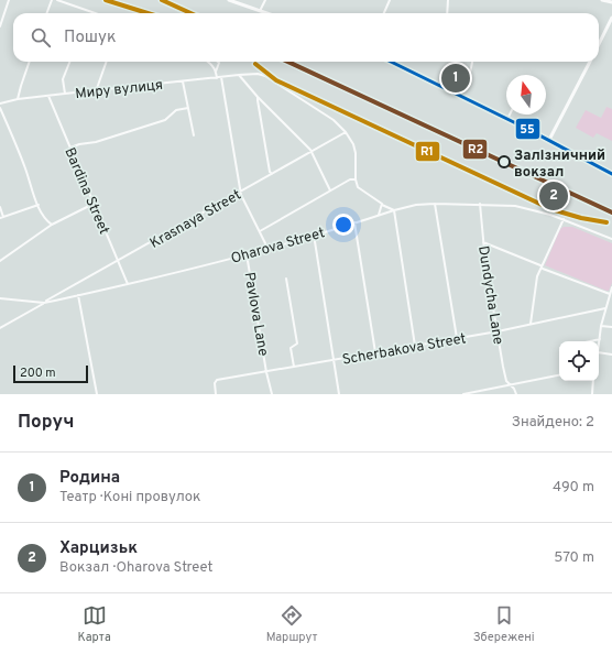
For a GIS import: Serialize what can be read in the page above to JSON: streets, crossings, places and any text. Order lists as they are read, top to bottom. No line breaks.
{"streets":{"street":["Миру вулиця","Bardina Street","Krasnaya Street","Oharova Street","Dundycha Lane","Pavlova Lane","Scherbakova Street"]},"crossings":[["Миру вулиця","Bardina Street"],["Миру вулиця","Krasnaya Street"],["Bardina Street","Krasnaya Street"],["Bardina Street","Oharova Street"],["Krasnaya Street","Oharova Street"],["Oharova Street","Dundycha Lane"],["Oharova Street","Pavlova Lane"],["Dundycha Lane","Scherbakova Street"],["Pavlova Lane","Scherbakova Street"]],"places":["Залізничний вокзал"],"lines":["transit line R1","transit line R2","transit line 55"],"scale_bar":"200 m","north":"top","page":{"search":"Пошук","pins":["1","2"],"scale":"200 m","heading":["Поруч","Знайдено: 2"],"list":[{"mark":"1","name":"Родина","note":"Театр · Коні провулок","value":"490 m"},{"mark":"2","name":"Харцизьк","note":"Вокзал · Oharova Street","value":"570 m"}],"nav":["Карта","Маршрут","Збережені"]}}
